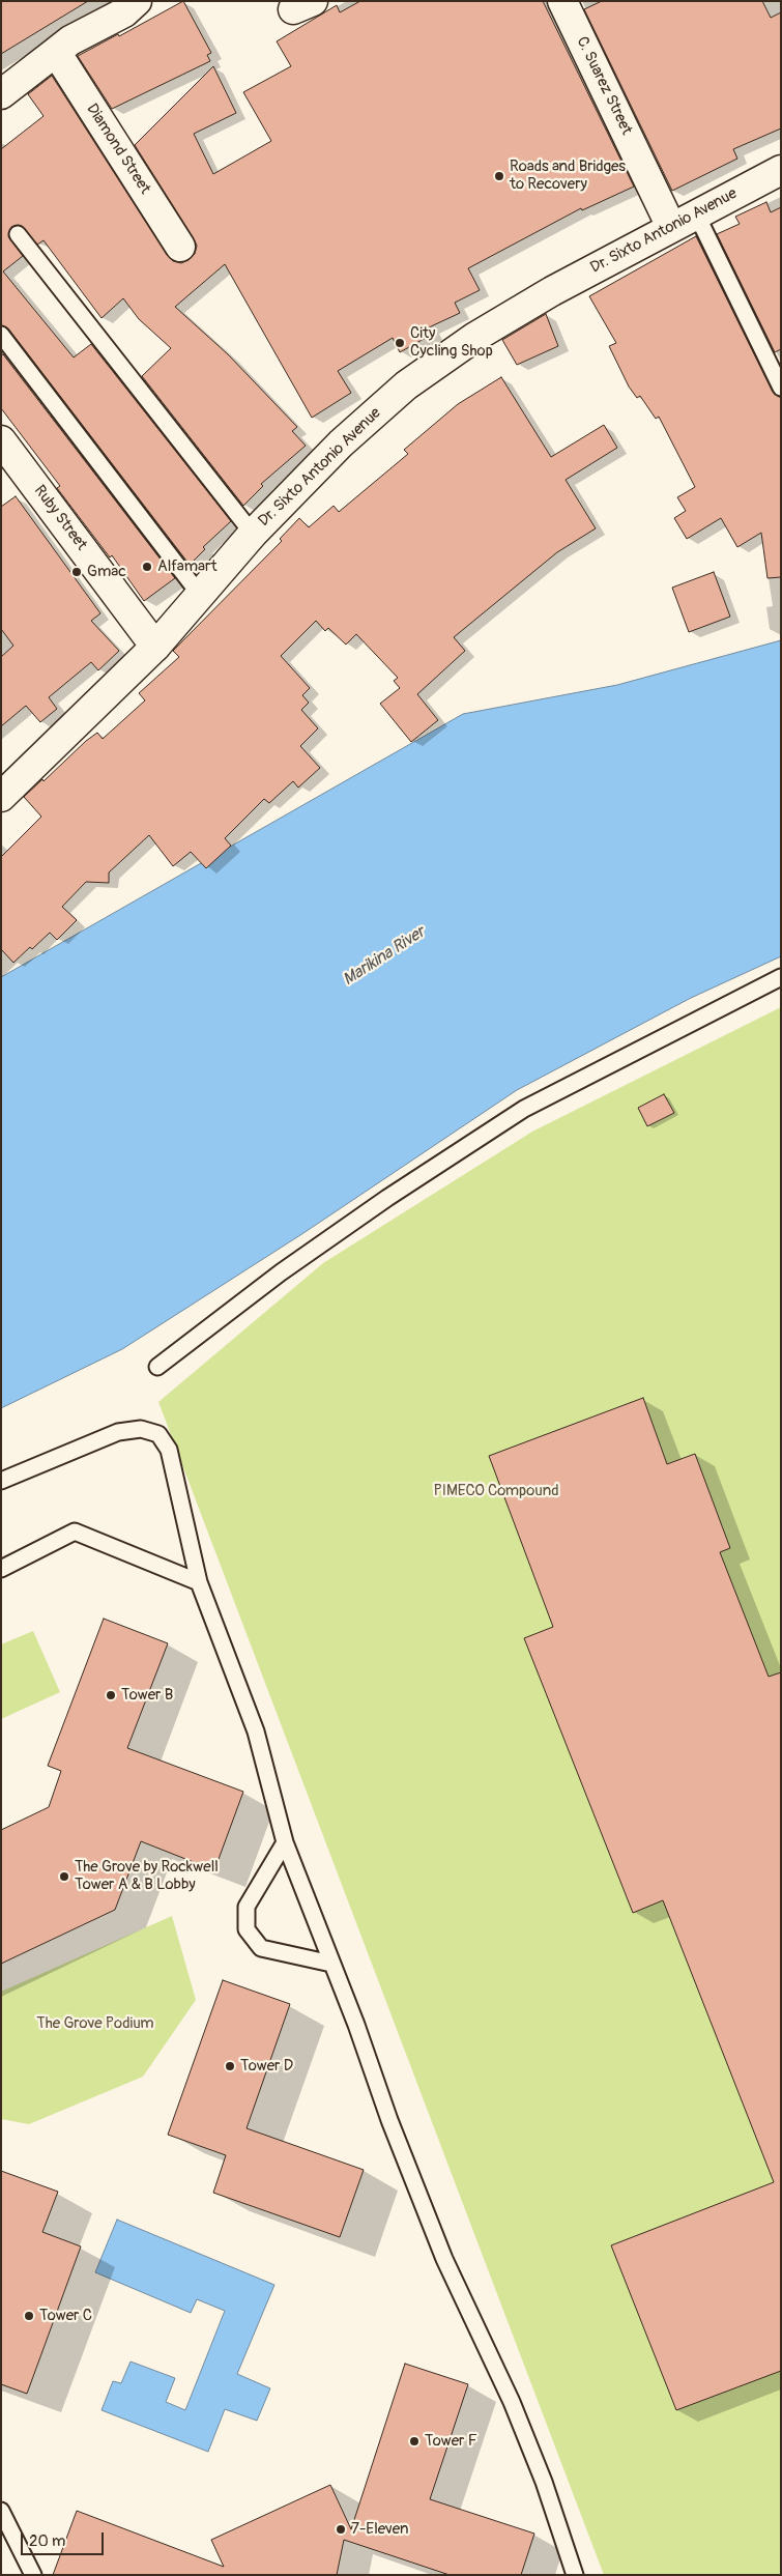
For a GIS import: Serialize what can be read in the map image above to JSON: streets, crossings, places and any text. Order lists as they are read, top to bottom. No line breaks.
{"streets":{"main road":["C. Suarez Street","Diamond Street","Dr. Sixto Antonio Avenue","Ruby Street"]},"crossings":[["C. Suarez Street","Dr. Sixto Antonio Avenue"],["Dr. Sixto Antonio Avenue","Ruby Street"]],"water":["Marikina River"],"parks":["PIMECO Compound","The Grove Podium"],"places":["Roads and Bridges to Recovery","City Cycling Shop","Alfamart","Gmac","Tower B","The Grove by Rockwell Tower A & B Lobby","Tower D","Tower C","Tower F","7-Eleven"],"scale_bar":"20 m"}
